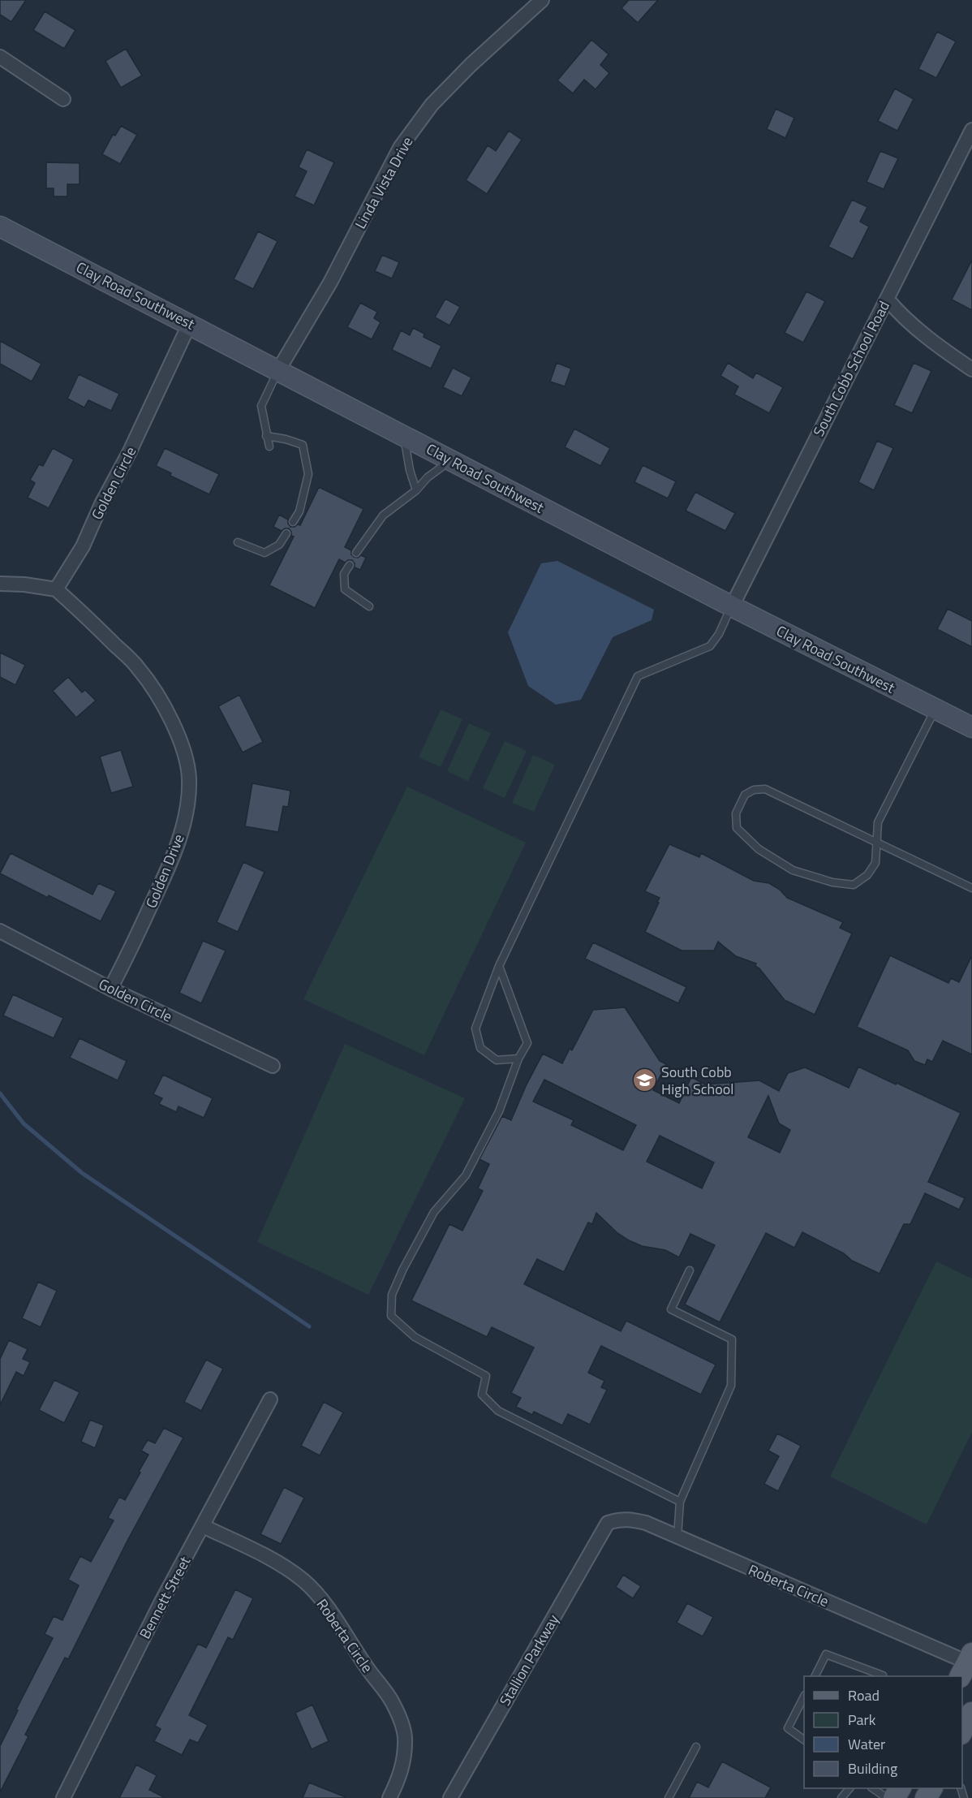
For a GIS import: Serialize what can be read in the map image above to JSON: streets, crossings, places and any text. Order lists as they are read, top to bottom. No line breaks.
{"streets":{"street":["Linda Vista Drive","Clay Road Southwest","South Cobb School Road","Golden Circle","Golden Drive","Roberta Circle","Bennett Street","Stallion Parkway"]},"crossings":[["Linda Vista Drive","Clay Road Southwest"],["Clay Road Southwest","South Cobb School Road"],["Clay Road Southwest","Golden Circle"],["Golden Circle","Golden Drive"],["Roberta Circle","Bennett Street"],["Roberta Circle","Stallion Parkway"]],"places":{"school or university":["South Cobb High School"]},"legend":["Road","Park","Water","Building"]}
